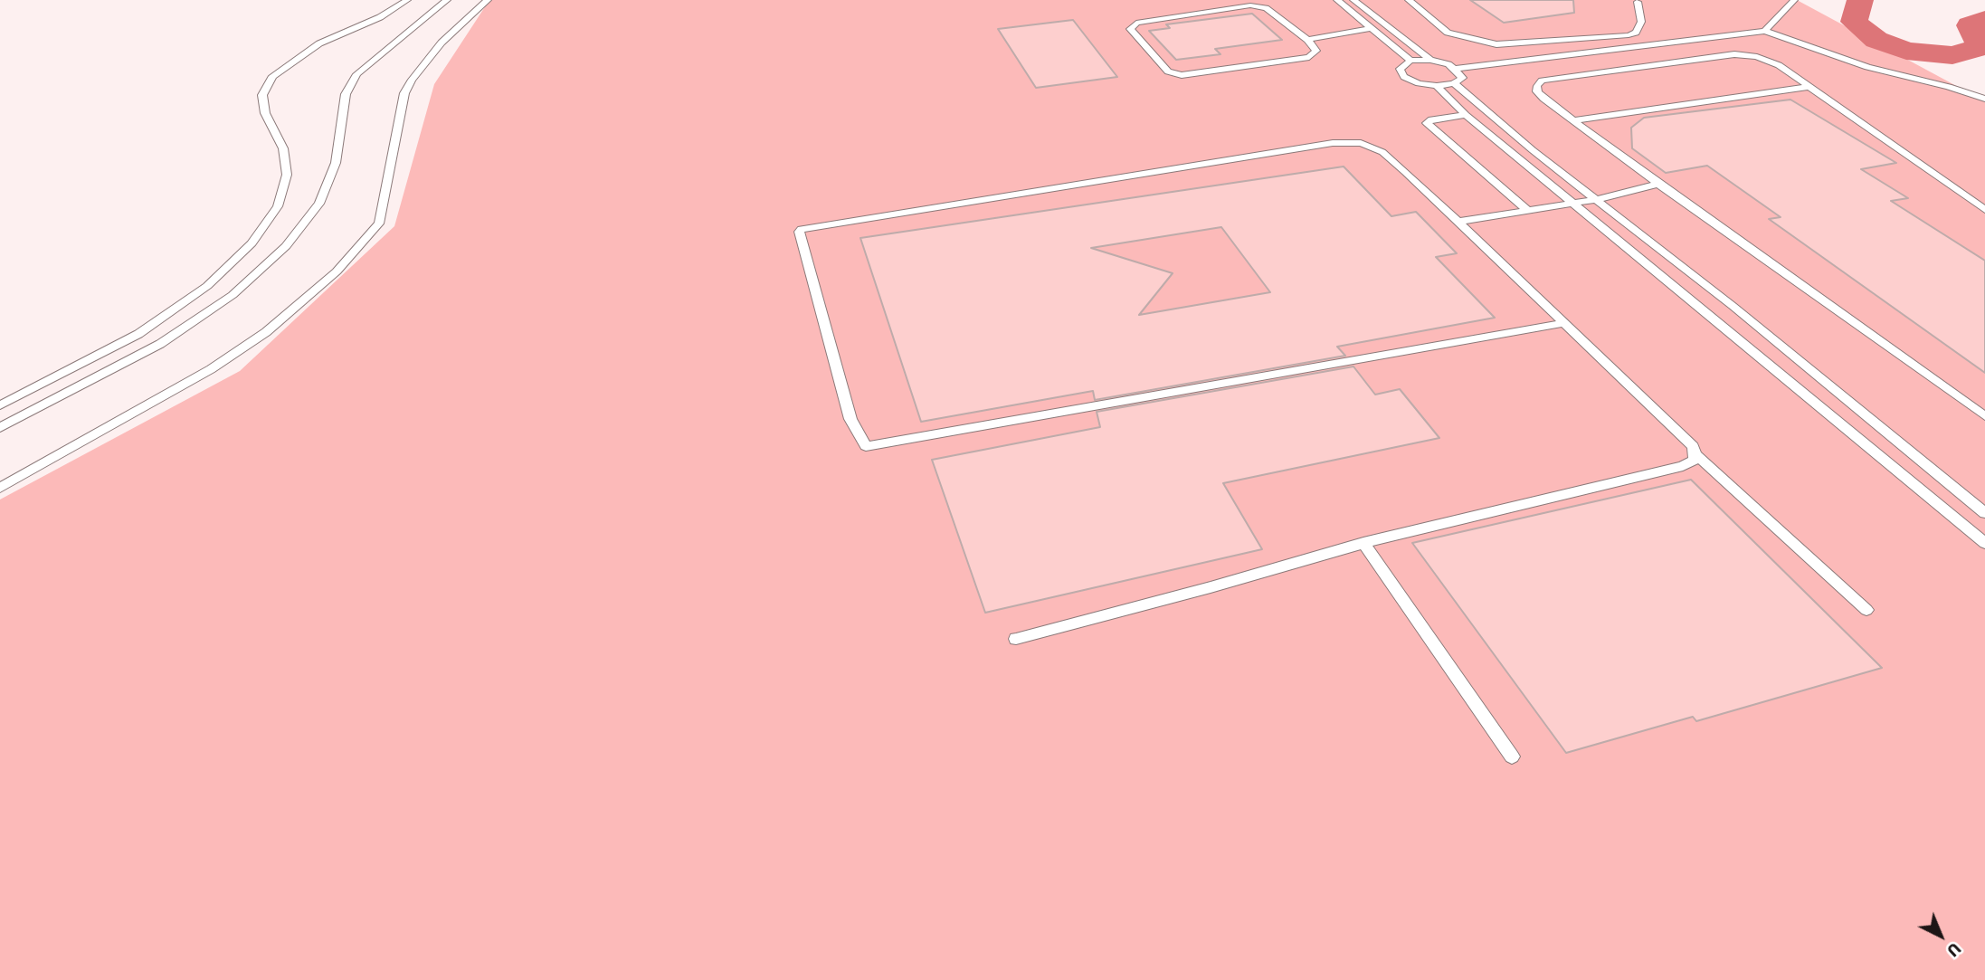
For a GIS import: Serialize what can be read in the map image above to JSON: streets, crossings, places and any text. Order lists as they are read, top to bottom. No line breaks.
{"north":"bottom right"}
